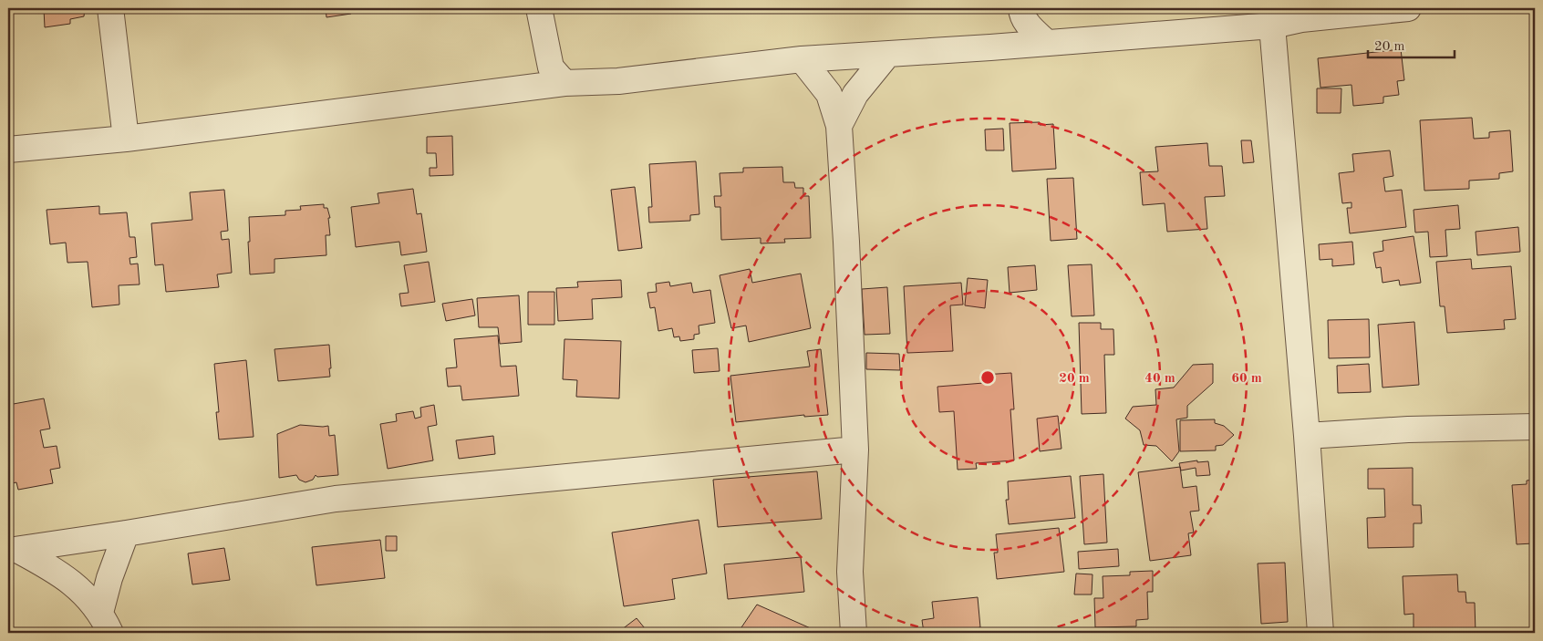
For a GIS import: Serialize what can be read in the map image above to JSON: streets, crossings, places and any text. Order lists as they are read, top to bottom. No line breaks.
{"scale_bar":"20 m","rings":["20 m","40 m","60 m"]}
